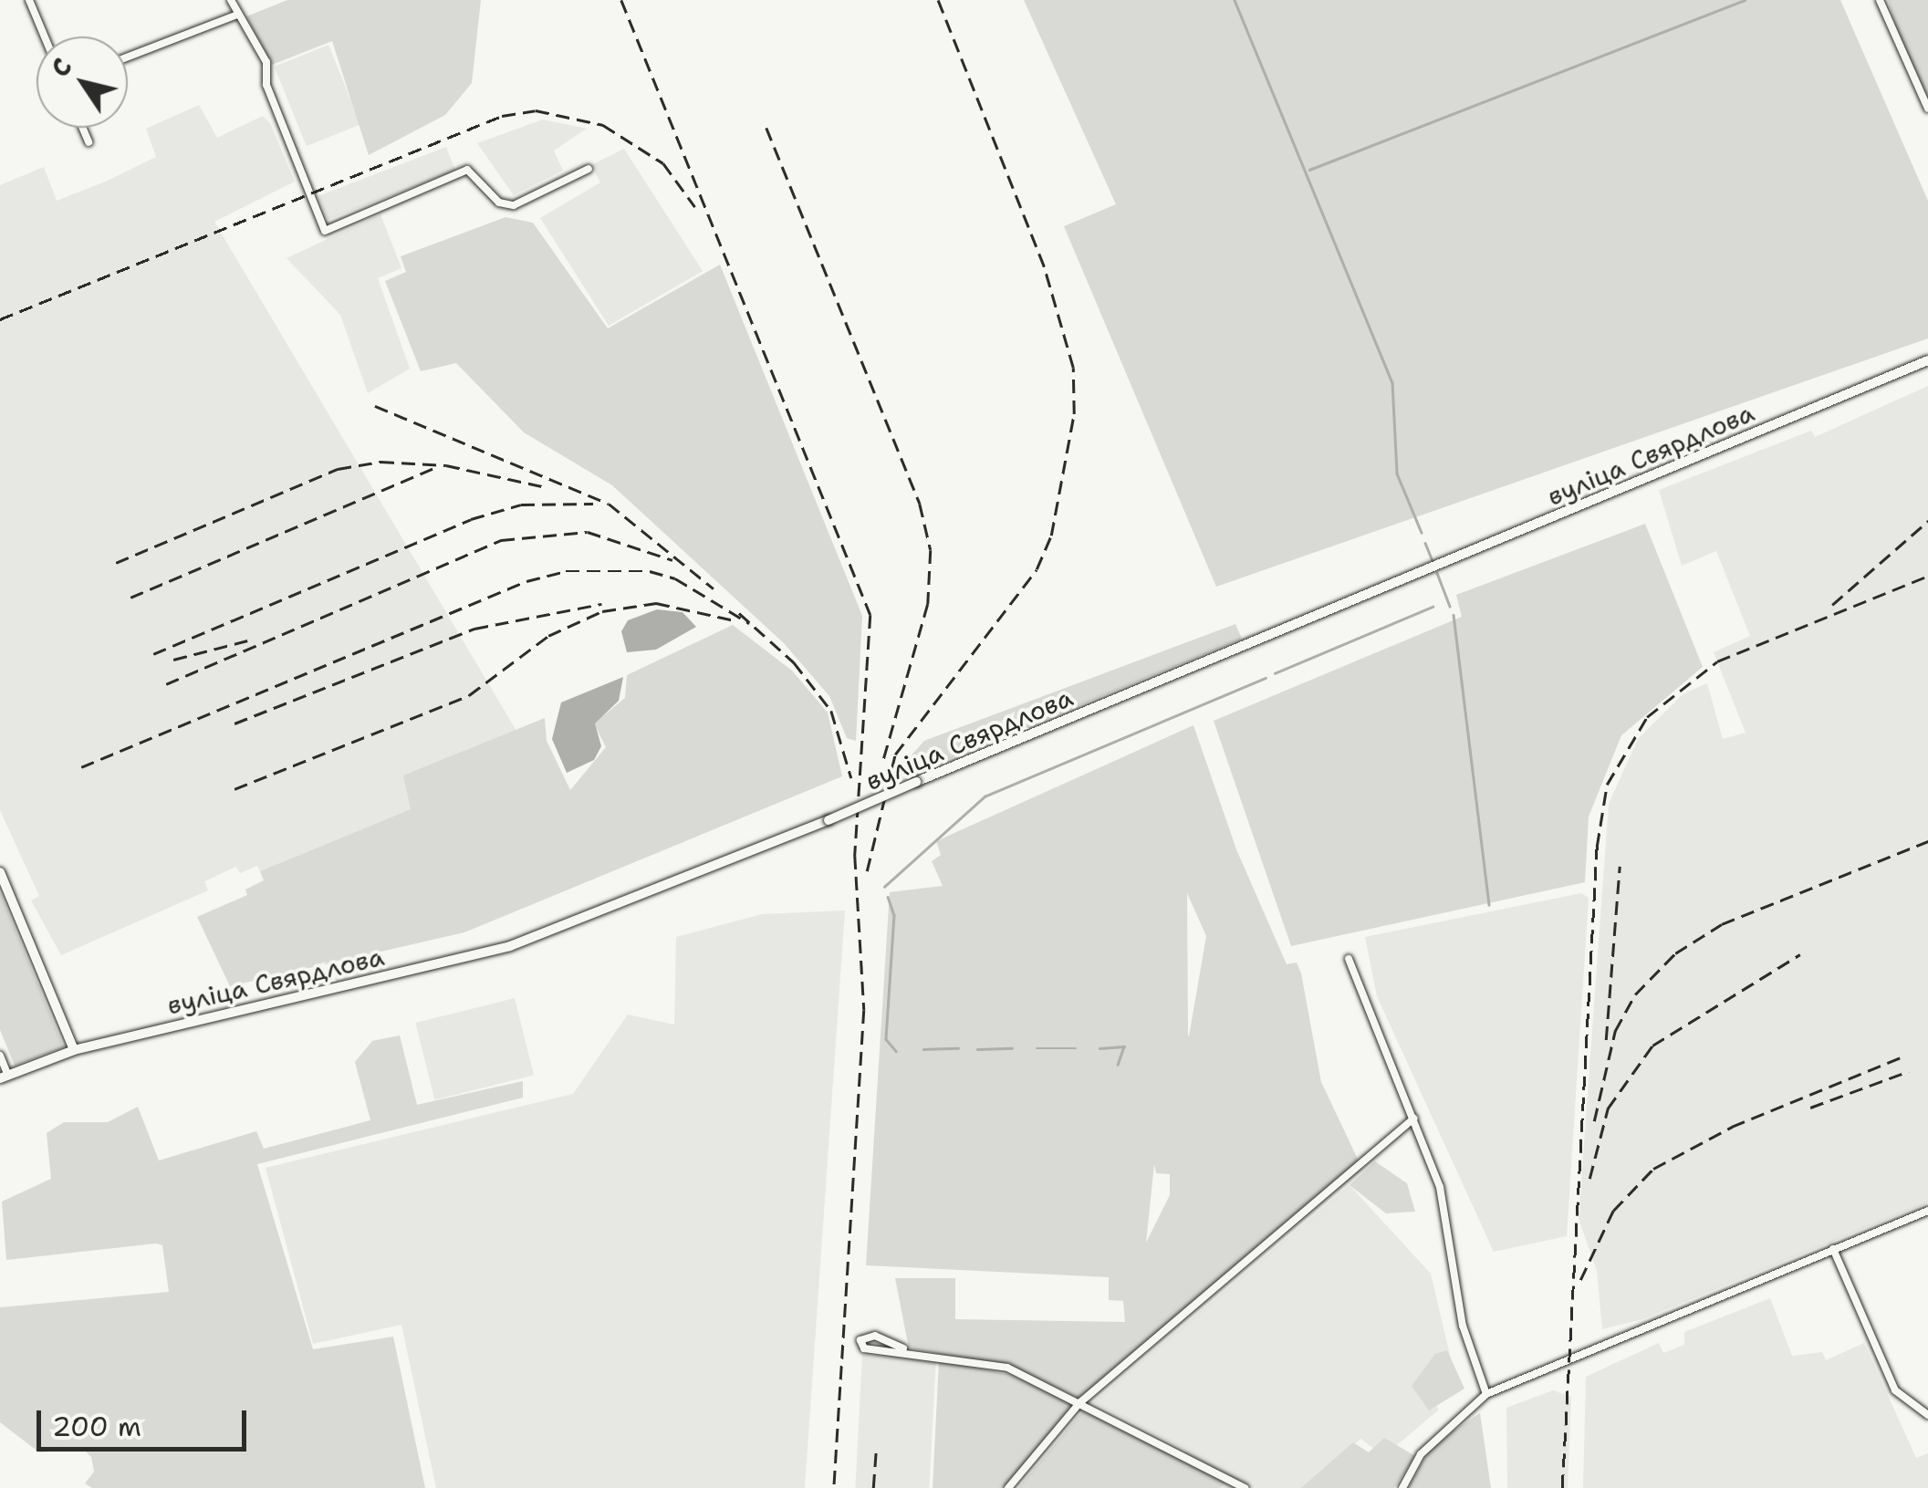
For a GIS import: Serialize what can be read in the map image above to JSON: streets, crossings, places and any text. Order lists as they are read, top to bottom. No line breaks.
{"streets":{"main road":["вуліца Свярдлова"]},"scale_bar":"200 m","north":"top left"}
